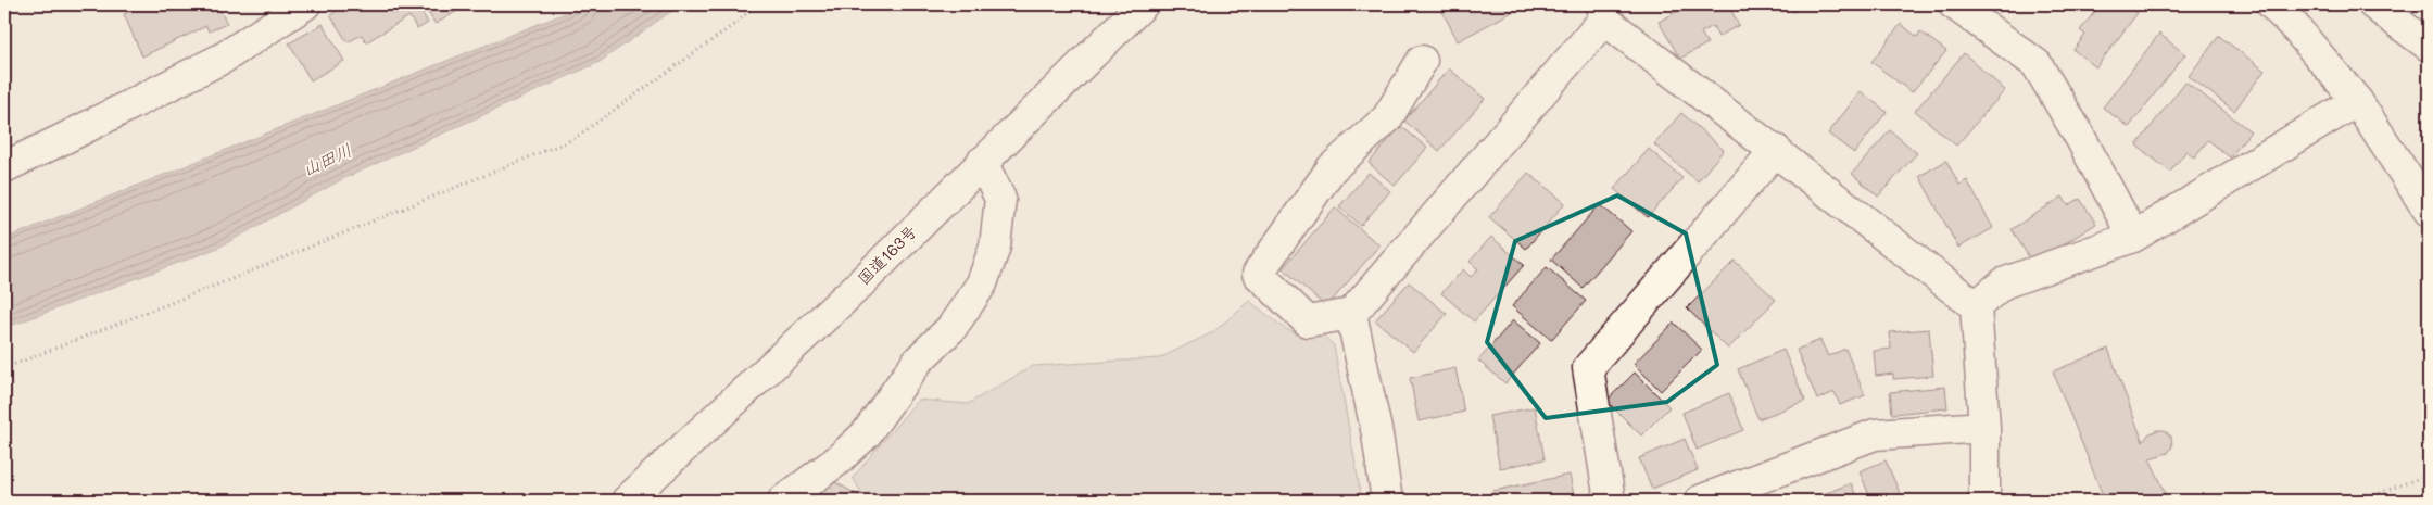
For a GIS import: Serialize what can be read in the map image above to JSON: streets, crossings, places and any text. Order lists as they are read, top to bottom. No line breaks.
{"streets":{"main road":["国道163号"]},"water":["山田川"]}
